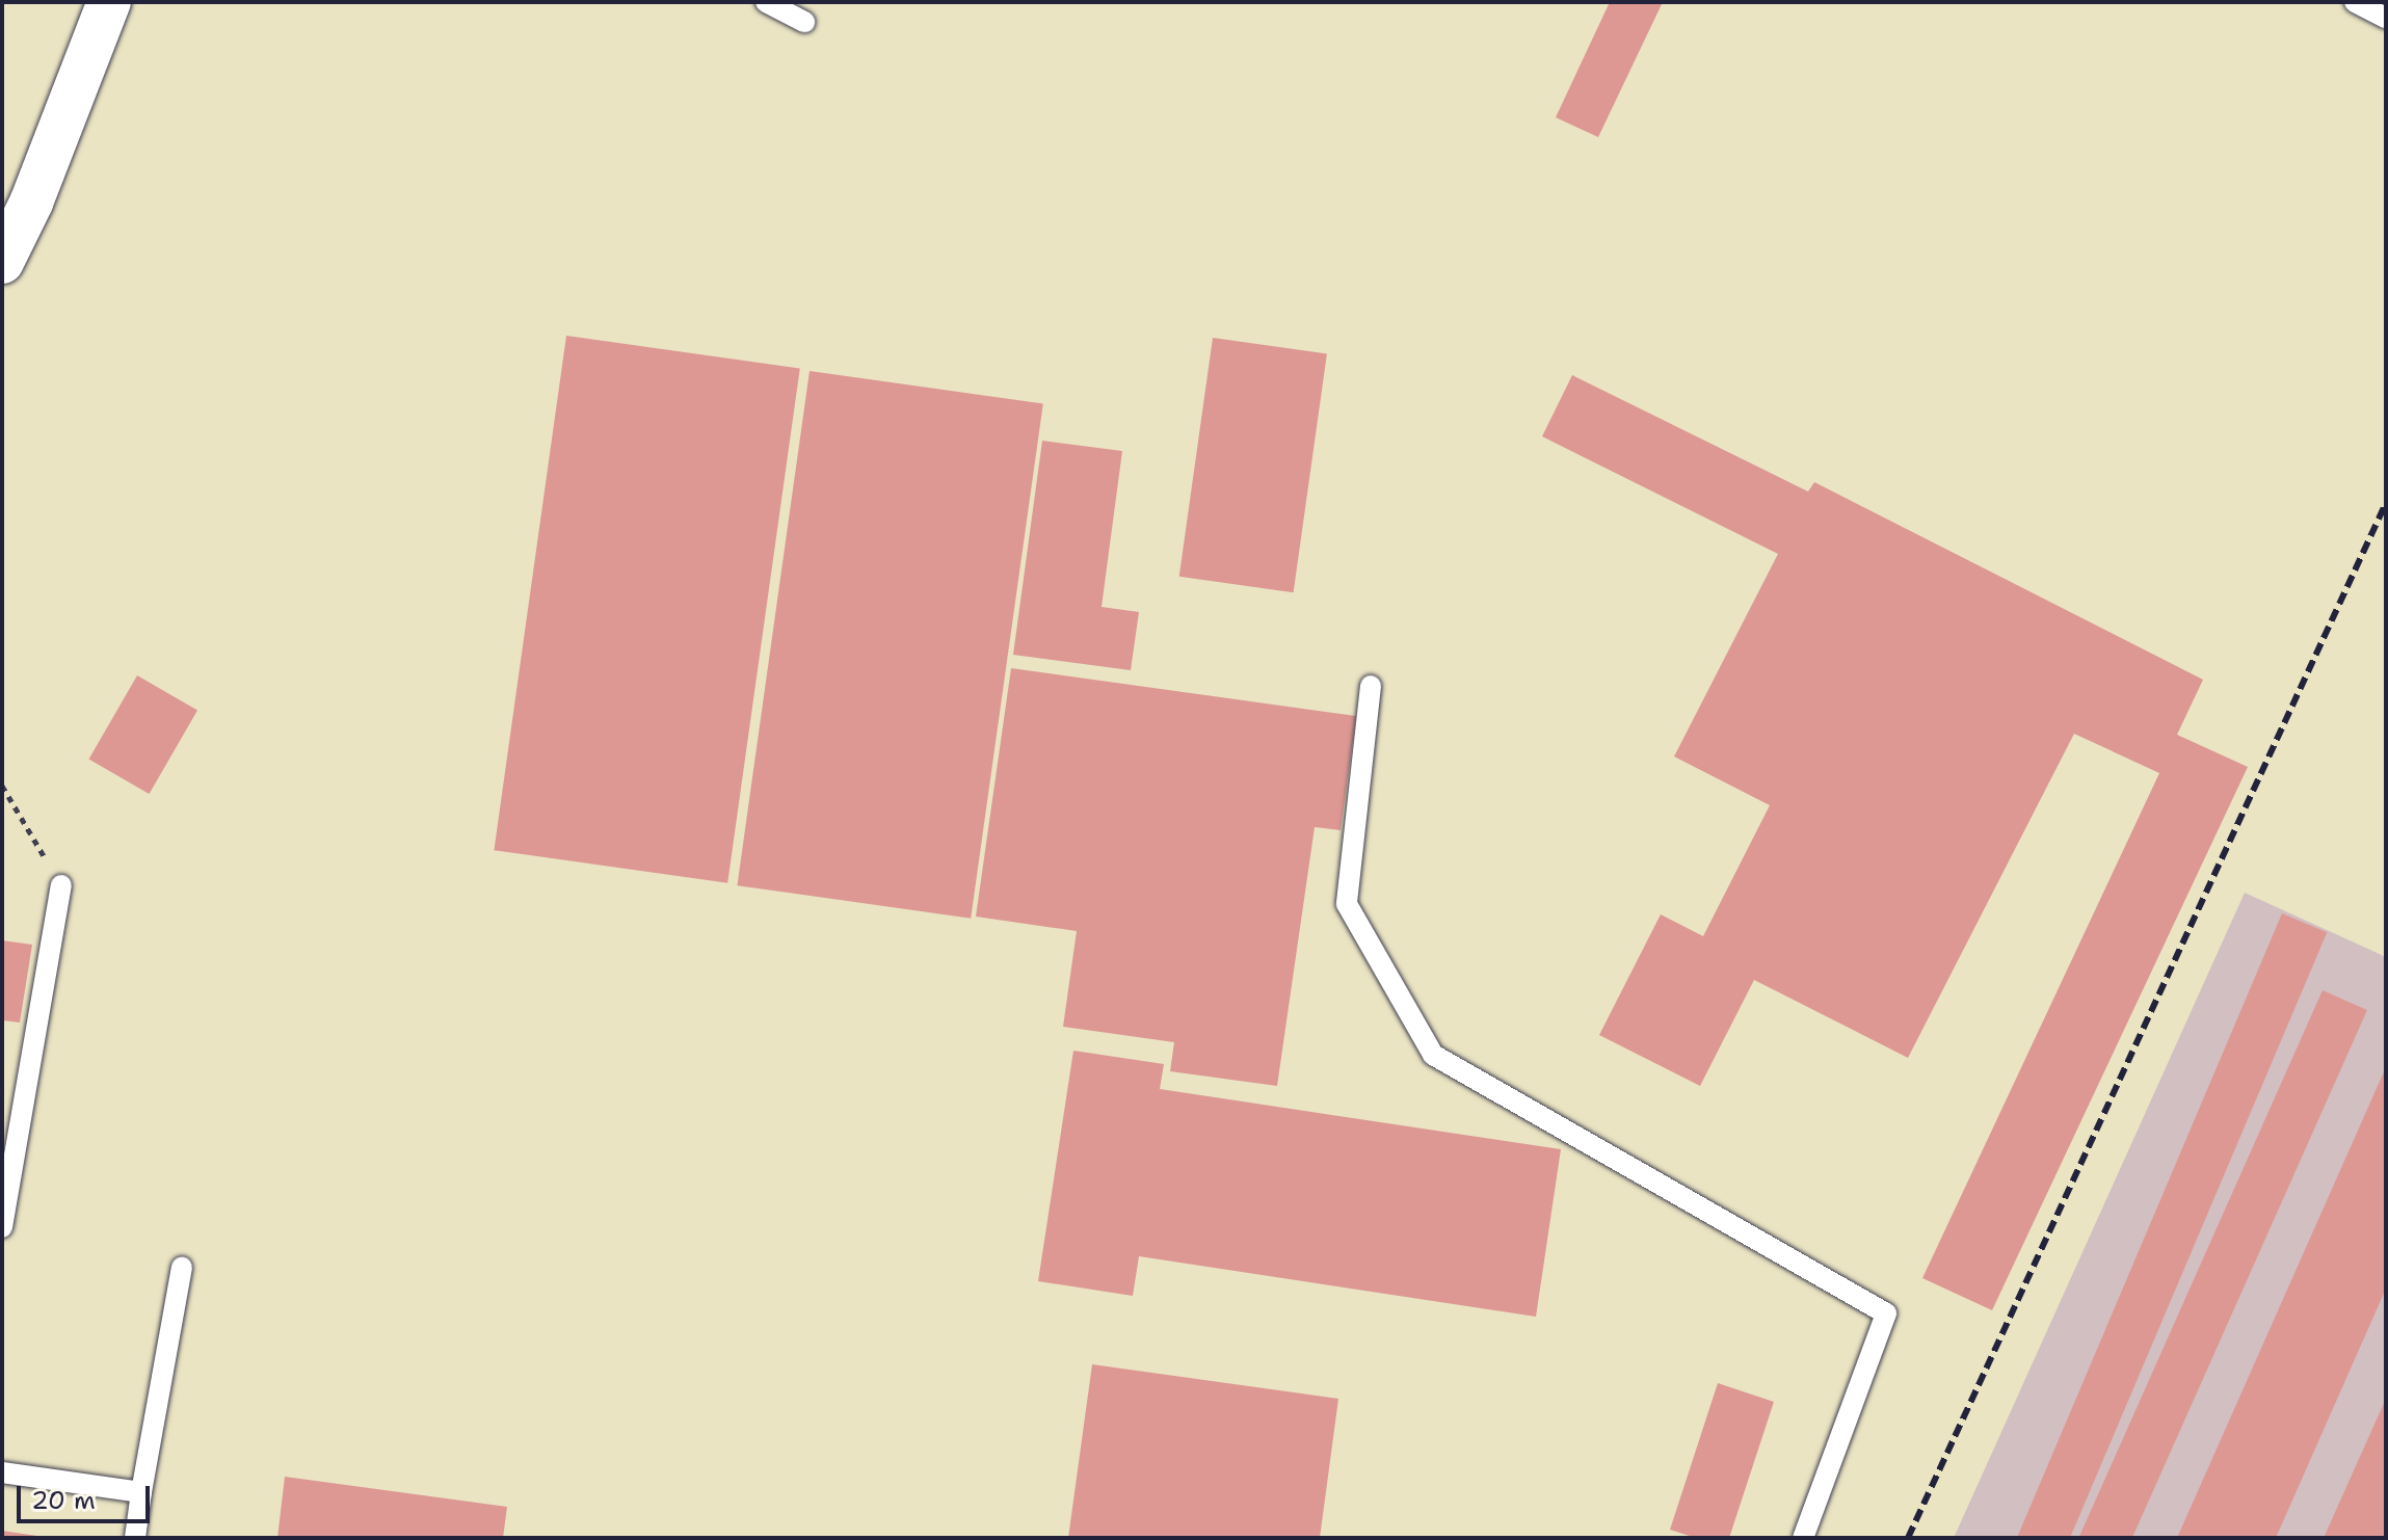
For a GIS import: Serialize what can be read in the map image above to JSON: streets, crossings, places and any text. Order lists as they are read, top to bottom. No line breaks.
{"scale_bar":"20 m"}
